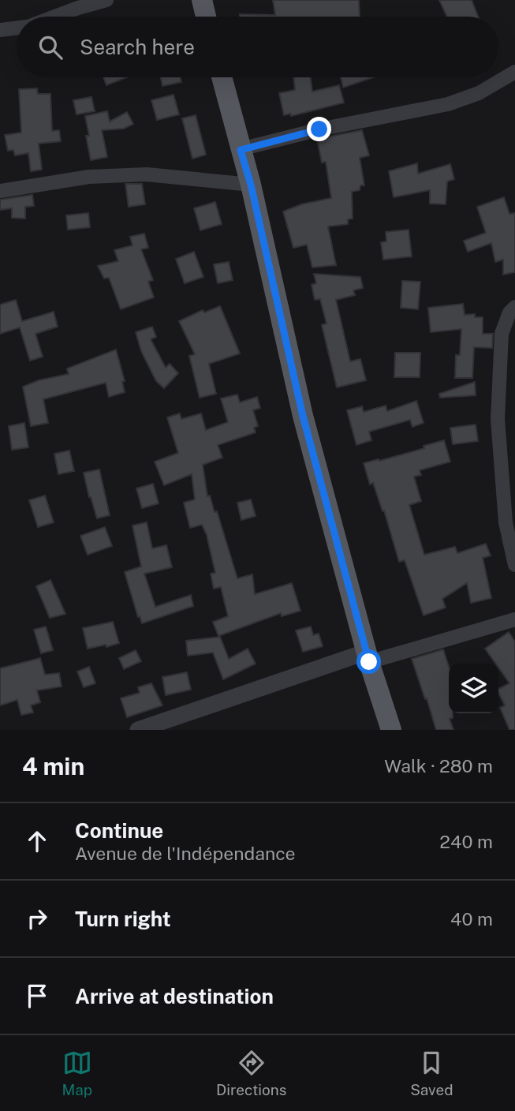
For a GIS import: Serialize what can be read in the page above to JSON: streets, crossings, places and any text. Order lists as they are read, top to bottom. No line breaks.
{"page":{"search":"Search here","heading":["4 min","Walk · 280 m"],"list":[["Continue","Avenue de l'Indépendance","240 m"],["Turn right","40 m"],"Arrive at destination"],"nav":["Map","Directions","Saved"]}}
